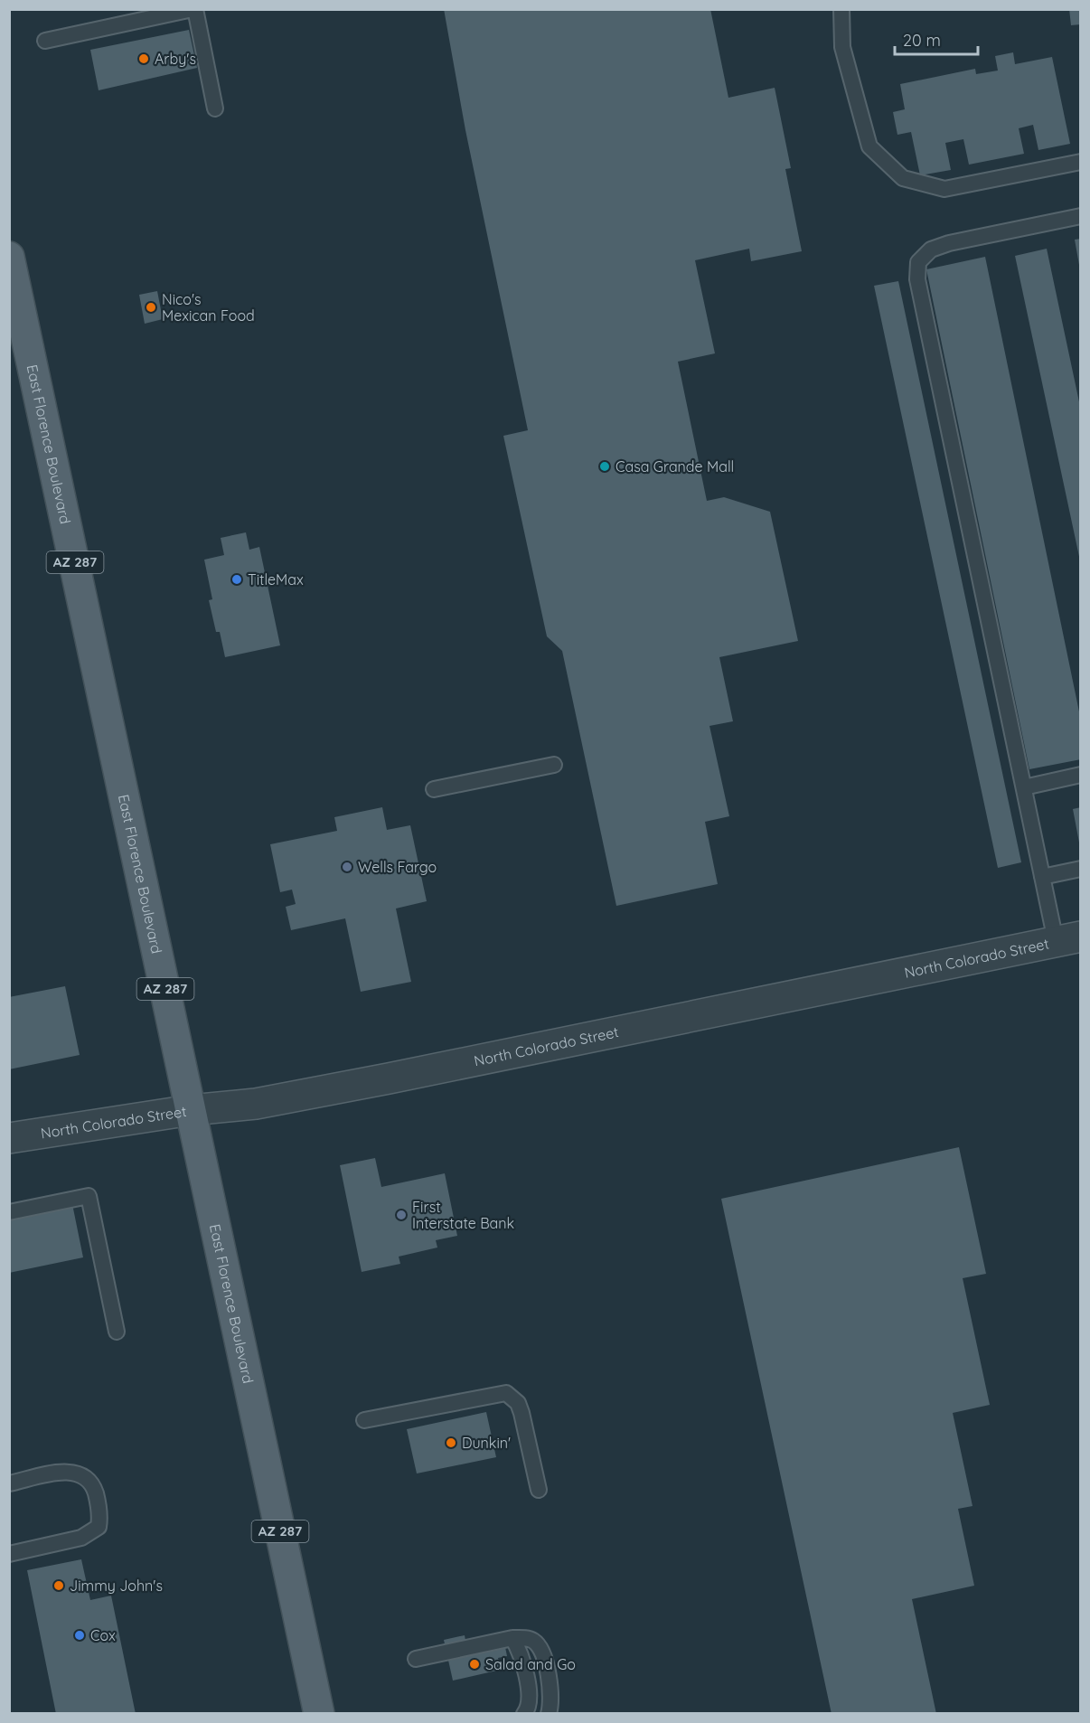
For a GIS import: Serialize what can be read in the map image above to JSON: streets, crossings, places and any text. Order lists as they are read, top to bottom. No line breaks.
{"streets":{"main road":["East Florence Boulevard","AZ 287"],"street":["North Colorado Street"]},"crossings":[["East Florence Boulevard","North Colorado Street"]],"places":["Arby's","Nico's Mexican Food","Casa Grande Mall","TitleMax","Wells Fargo","First Interstate Bank","Dunkin'","Jimmy John's","Cox","Salad and Go"],"scale_bar":"20 m"}
